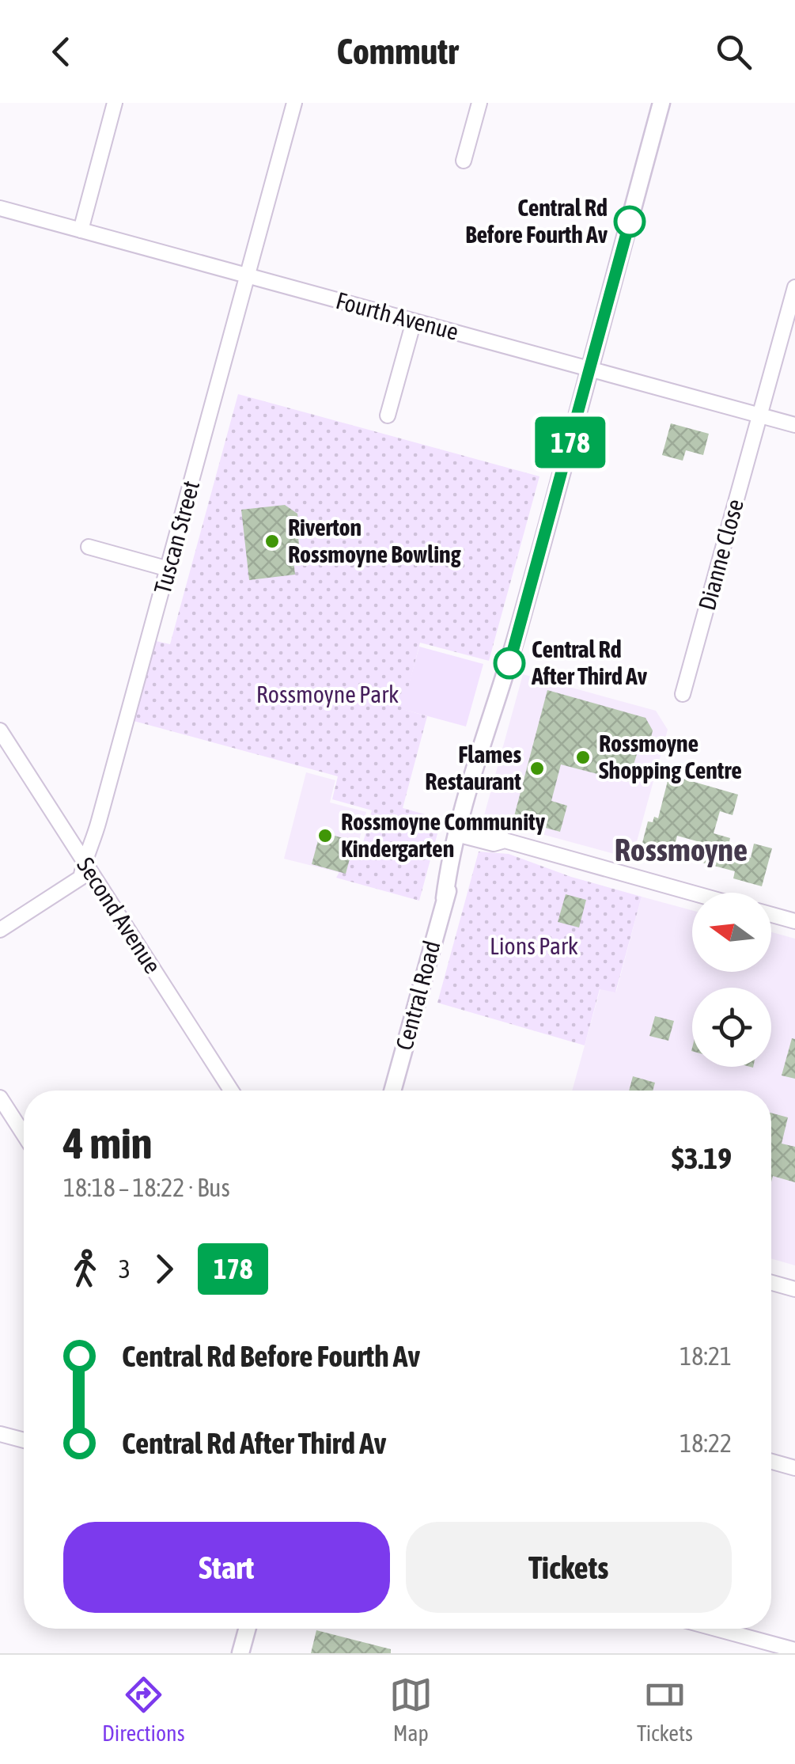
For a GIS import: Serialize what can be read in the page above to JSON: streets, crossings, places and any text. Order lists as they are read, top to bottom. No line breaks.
{"streets":{"street":["Fourth Avenue","Tuscan Street","Dianne Close","Second Avenue","Central Road"]},"crossings":[["Fourth Avenue","Tuscan Street"],["Fourth Avenue","Dianne Close"],["Fourth Avenue","Central Road"],["Tuscan Street","Second Avenue"]],"districts":["Rossmoyne"],"parks":["Rossmoyne Park","Lions Park"],"places":["Central Rd Before Fourth Av","Riverton Rossmoyne Bowling","Central Rd After Third Av","Rossmoyne Shopping Centre","Flames Restaurant","Rossmoyne Community Kindergarten"],"lines":["bus line 178"],"north":"left","page":{"header":"Commutr","on_map":"178","heading":["4 min","18:18 – 18:22 · Bus","$3.19"],"legs":["3","178"],"list":[{"name":"Central Rd Before Fourth Av","value":"18:21"},{"name":"Central Rd After Third Av","value":"18:22"}],"buttons":["Start","Tickets"],"tabs":["Directions","Map","Tickets"]}}
